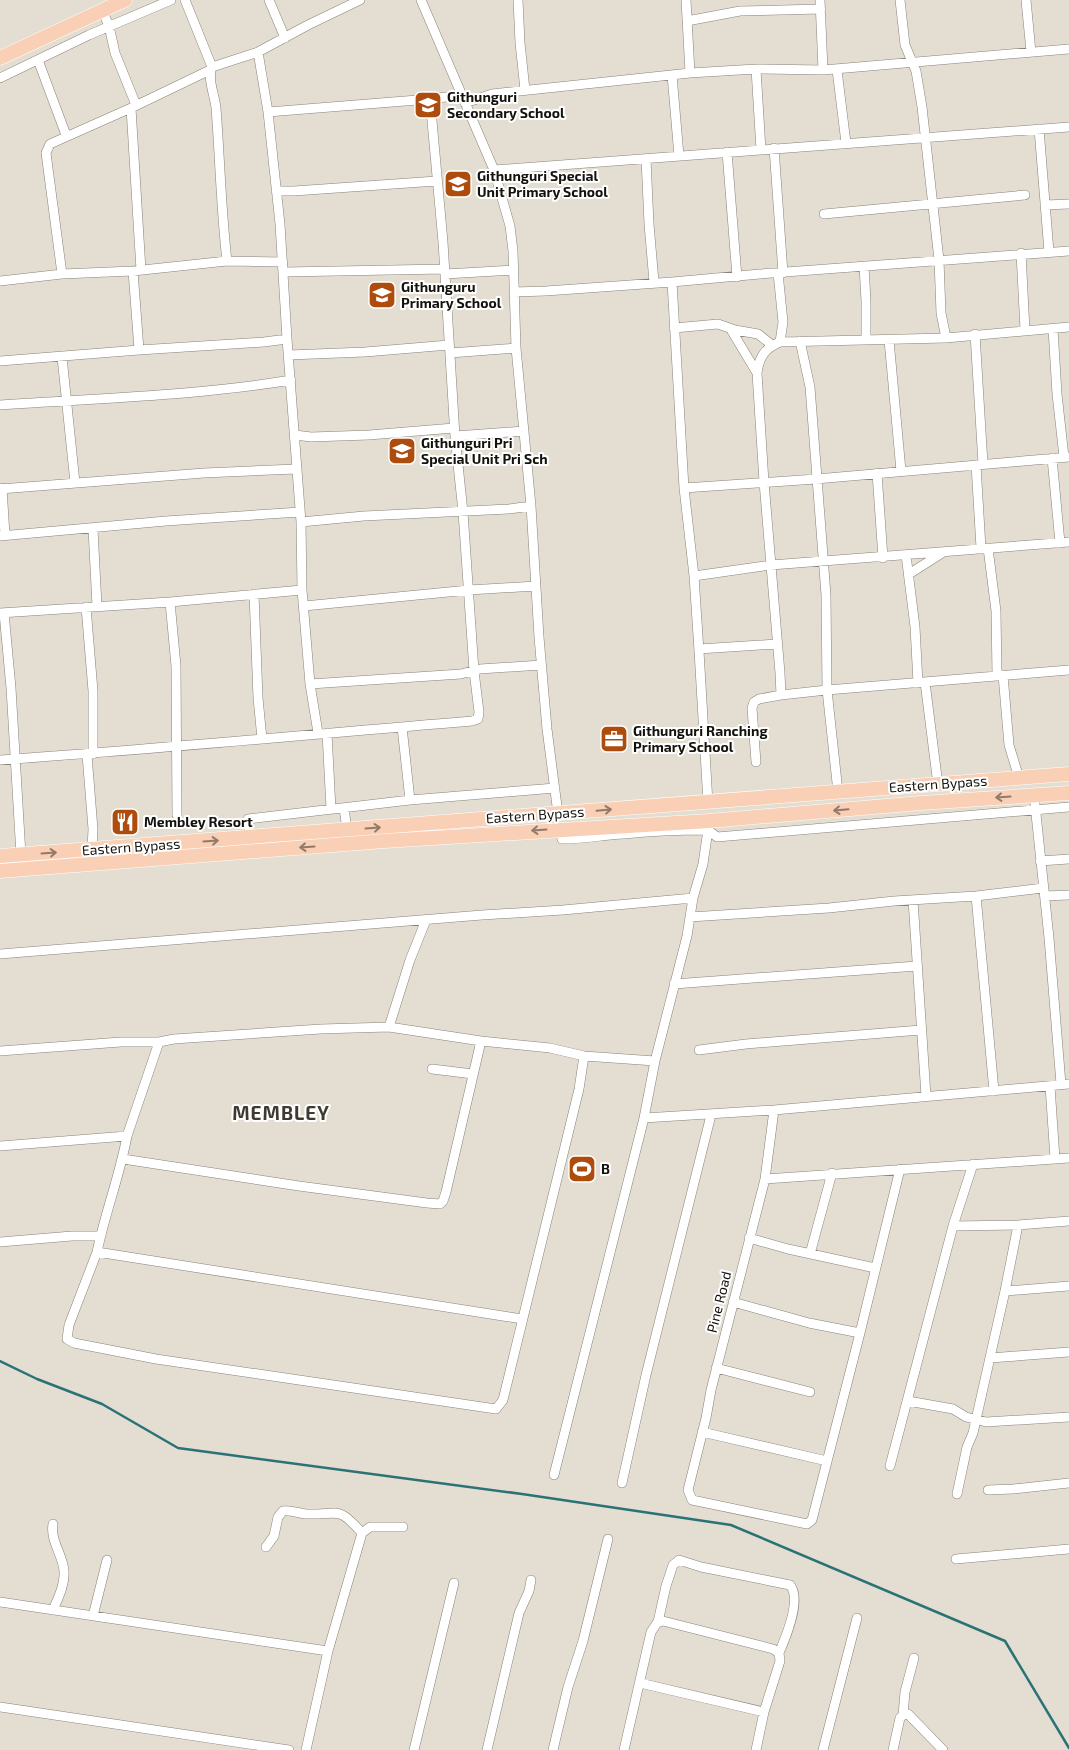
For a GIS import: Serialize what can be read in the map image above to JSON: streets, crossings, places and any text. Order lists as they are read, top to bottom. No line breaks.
{"streets":{"main road":["Eastern Bypass"],"street":["Pine Road"]},"districts":["MEMBLEY"],"places":{"school or university":["Githunguri Secondary School","Githunguri Special Unit Primary School","Githunguru Primary School","Githunguri Pri Special Unit Pri Sch"],"office":["Githunguri Ranching Primary School"],"restaurant":["Membley Resort"],"sports":["B"]}}
